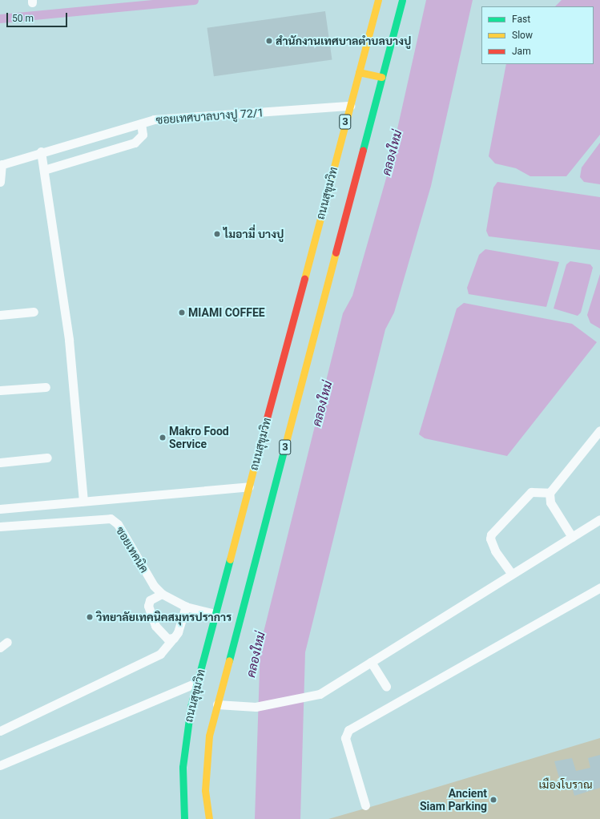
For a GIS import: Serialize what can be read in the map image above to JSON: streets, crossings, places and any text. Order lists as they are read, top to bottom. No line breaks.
{"streets":{"main road":["3","ถนนสุขุมวิท"],"street":["ซอยเทศบาลบางปู 72/1","ซอยเทคนิค"]},"crossings":[["ซอยเทศบาลบางปู 72/1","ถนนสุขุมวิท"],["ถนนสุขุมวิท","ซอยเทคนิค"]],"water":["คลองใหม่"],"parks":["เมืองโบราณ"],"places":["สำนักงานเทศบาลตำบลบางปู","ไมอามี่ บางปู","MIAMI COFFEE","Makro Food Service","วิทยาลัยเทคนิคสมุทรปราการ","Ancient Siam Parking"],"legend":["Fast","Slow","Jam"],"scale_bar":"50 m"}
